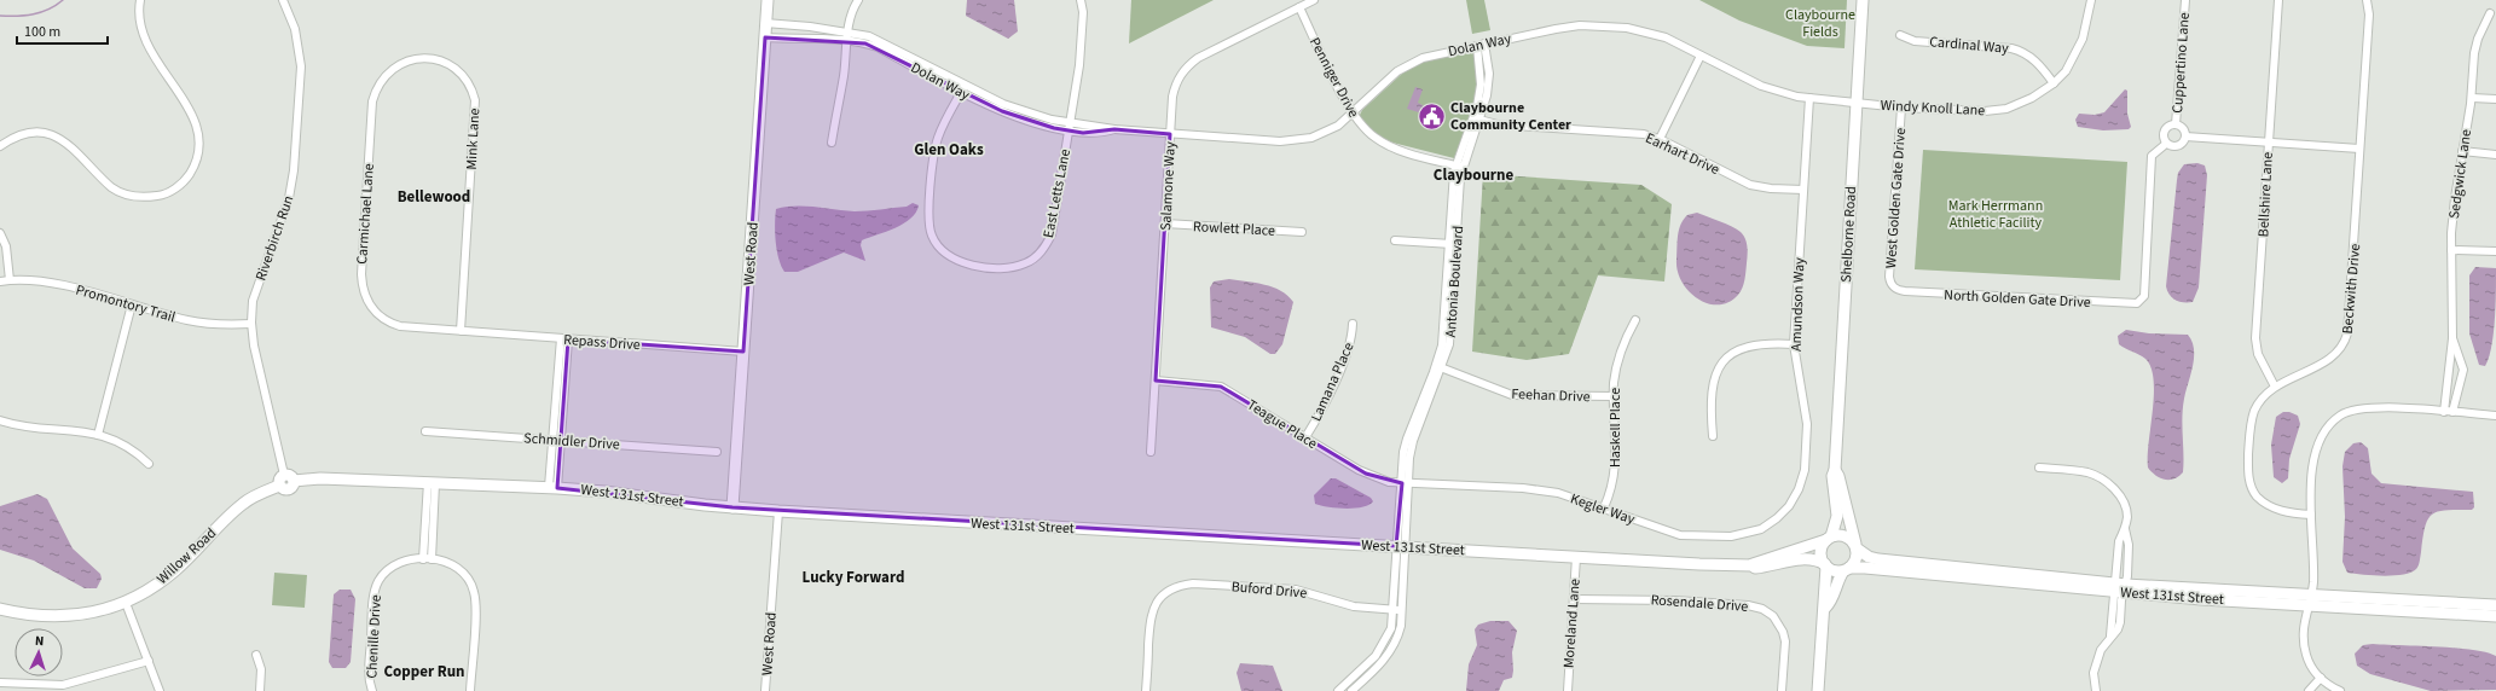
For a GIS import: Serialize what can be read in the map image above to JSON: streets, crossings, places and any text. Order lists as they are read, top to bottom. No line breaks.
{"streets":{"street":["Dolan Way","Cardinal Way","Cuppertino Lane","Penniger Drive","Windy Knoll Lane","Mink Lane","Earhart Drive","Sedgwick Lane","Salamone Way","East Letts Lane","Bellshire Lane","West Golden Gate Drive","Carmichael Lane","Rowlett Place","Shelborne Road","Riverbirch Run","West Road","Antonia Boulevard","Beckwith Drive","North Golden Gate Drive","Promontory Trail","Amundson Way","Repass Drive","Lamana Place","Feehan Drive","Teague Place","Haskell Place","Schmidler Drive","West 131st Street","Kegler Way","Willow Road","Buford Drive","Rosendale Drive","Moreland Lane","Chenille Drive"]},"crossings":[["Dolan Way","Penniger Drive"],["Dolan Way","Windy Knoll Lane"],["Dolan Way","Salamone Way"],["Dolan Way","East Letts Lane"],["Dolan Way","Shelborne Road"],["Dolan Way","West Road"],["Dolan Way","Antonia Boulevard"],["Dolan Way","Amundson Way"],["Cardinal Way","Windy Knoll Lane"],["Cuppertino Lane","North Golden Gate Drive"],["Penniger Drive","Salamone Way"],["Penniger Drive","Antonia Boulevard"],["Windy Knoll Lane","West Golden Gate Drive"],["Windy Knoll Lane","Shelborne Road"],["Mink Lane","Carmichael Lane"],["Mink Lane","Repass Drive"],["Earhart Drive","Antonia Boulevard"],["Earhart Drive","Amundson Way"],["Salamone Way","Rowlett Place"],["Salamone Way","Teague Place"],["Bellshire Lane","Beckwith Drive"],["West Golden Gate Drive","North Golden Gate Drive"],["Carmichael Lane","Repass Drive"],["Shelborne Road","West 131st Street"],["Riverbirch Run","Promontory Trail"],["Riverbirch Run","West 131st Street"],["Riverbirch Run","Willow Road"],["West Road","Repass Drive"],["West Road","West 131st Street"],["Antonia Boulevard","Feehan Drive"],["Antonia Boulevard","Teague Place"],["Antonia Boulevard","West 131st Street"],["Antonia Boulevard","Kegler Way"],["Amundson Way","Kegler Way"],["Lamana Place","Teague Place"],["Feehan Drive","Haskell Place"],["Teague Place","Kegler Way"],["Haskell Place","Kegler Way"],["West 131st Street","Willow Road"],["West 131st Street","Moreland Lane"],["Rosendale Drive","Moreland Lane"]],"districts":["Glen Oaks","Claybourne","Bellewood","Lucky Forward","Copper Run"],"parks":["Claybourne Fields","Mark Herrmann Athletic Facility"],"places":{"public building":["Claybourne Community Center"]},"scale_bar":"100 m","north":"top"}
